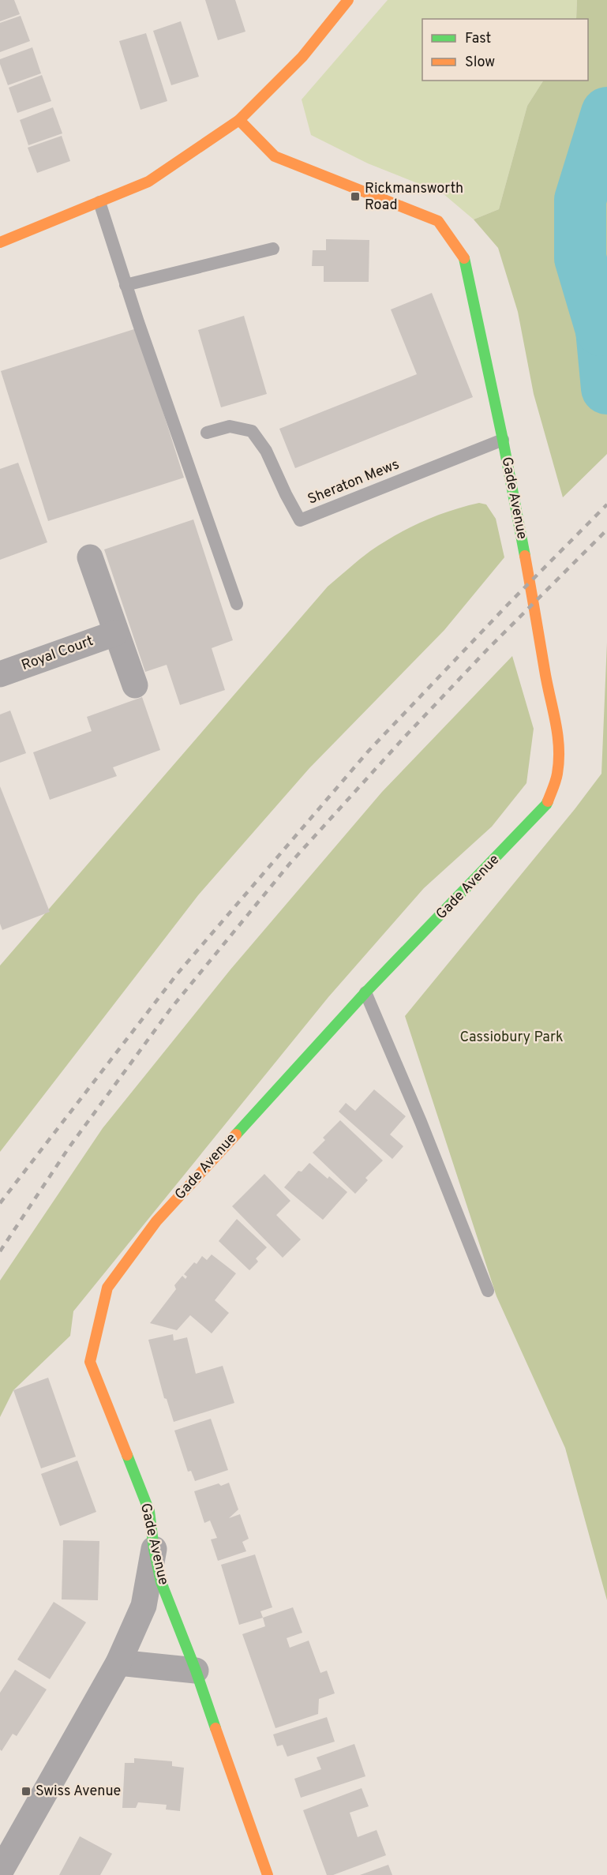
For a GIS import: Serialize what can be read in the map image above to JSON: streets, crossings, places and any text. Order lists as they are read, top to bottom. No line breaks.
{"streets":{"street":["Gade Avenue","Royal Court"],"lane":["Sheraton Mews"]},"crossings":[["Sheraton Mews","Gade Avenue"]],"parks":["Cassiobury Park"],"places":{"transit":["Rickmansworth Road","Swiss Avenue"]},"legend":["Fast","Slow"]}
